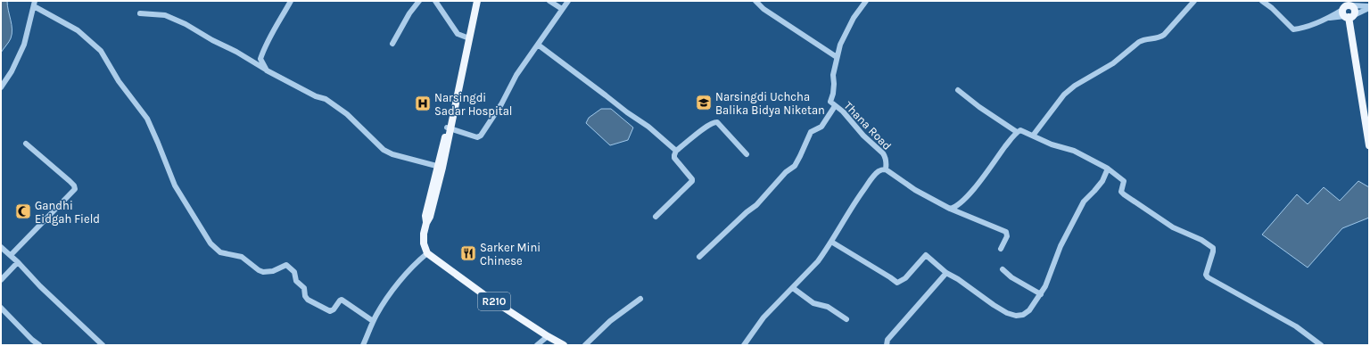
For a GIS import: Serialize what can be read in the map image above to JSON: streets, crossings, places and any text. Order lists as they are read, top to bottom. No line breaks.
{"streets":{"main road":["R210"],"street":["Thana Road"]},"places":{"school or university":["Narsingdi Uchcha Balika Bidya Niketan"],"hospital":["Narsingdi Sadar Hospital"],"mosque":["Gandhi Eidgah Field"],"restaurant":["Sarker Mini Chinese"]}}
